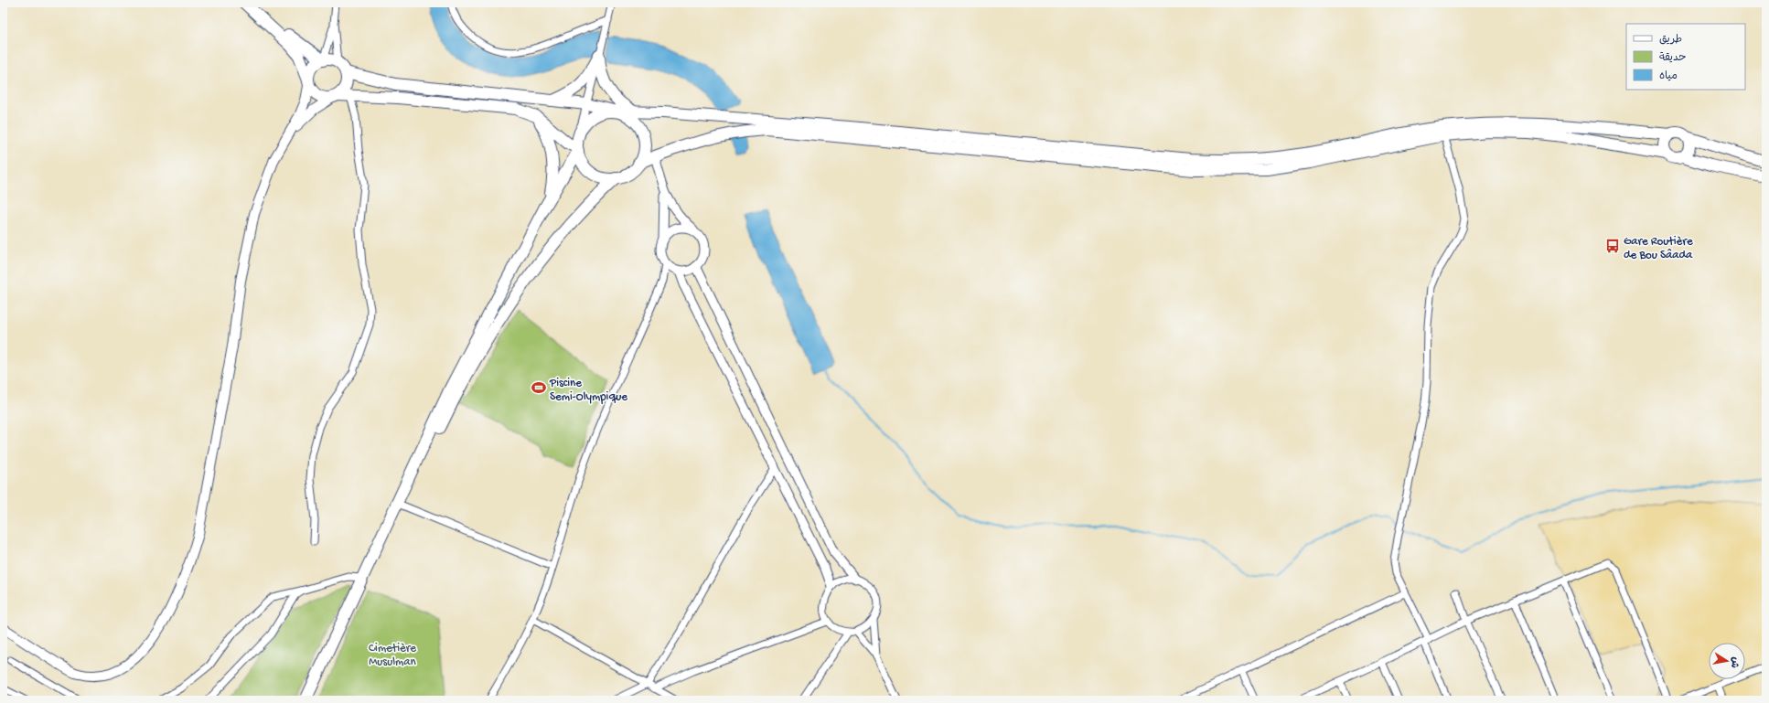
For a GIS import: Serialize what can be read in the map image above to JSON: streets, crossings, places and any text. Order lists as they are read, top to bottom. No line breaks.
{"parks":["Cimetière Musulman"],"places":{"bus stop":["Gare Routière de Bou Sâada"],"sports":["Piscine Semi-Olympique"]},"legend":["طريق","حديقة","مياه"],"north":"right"}
